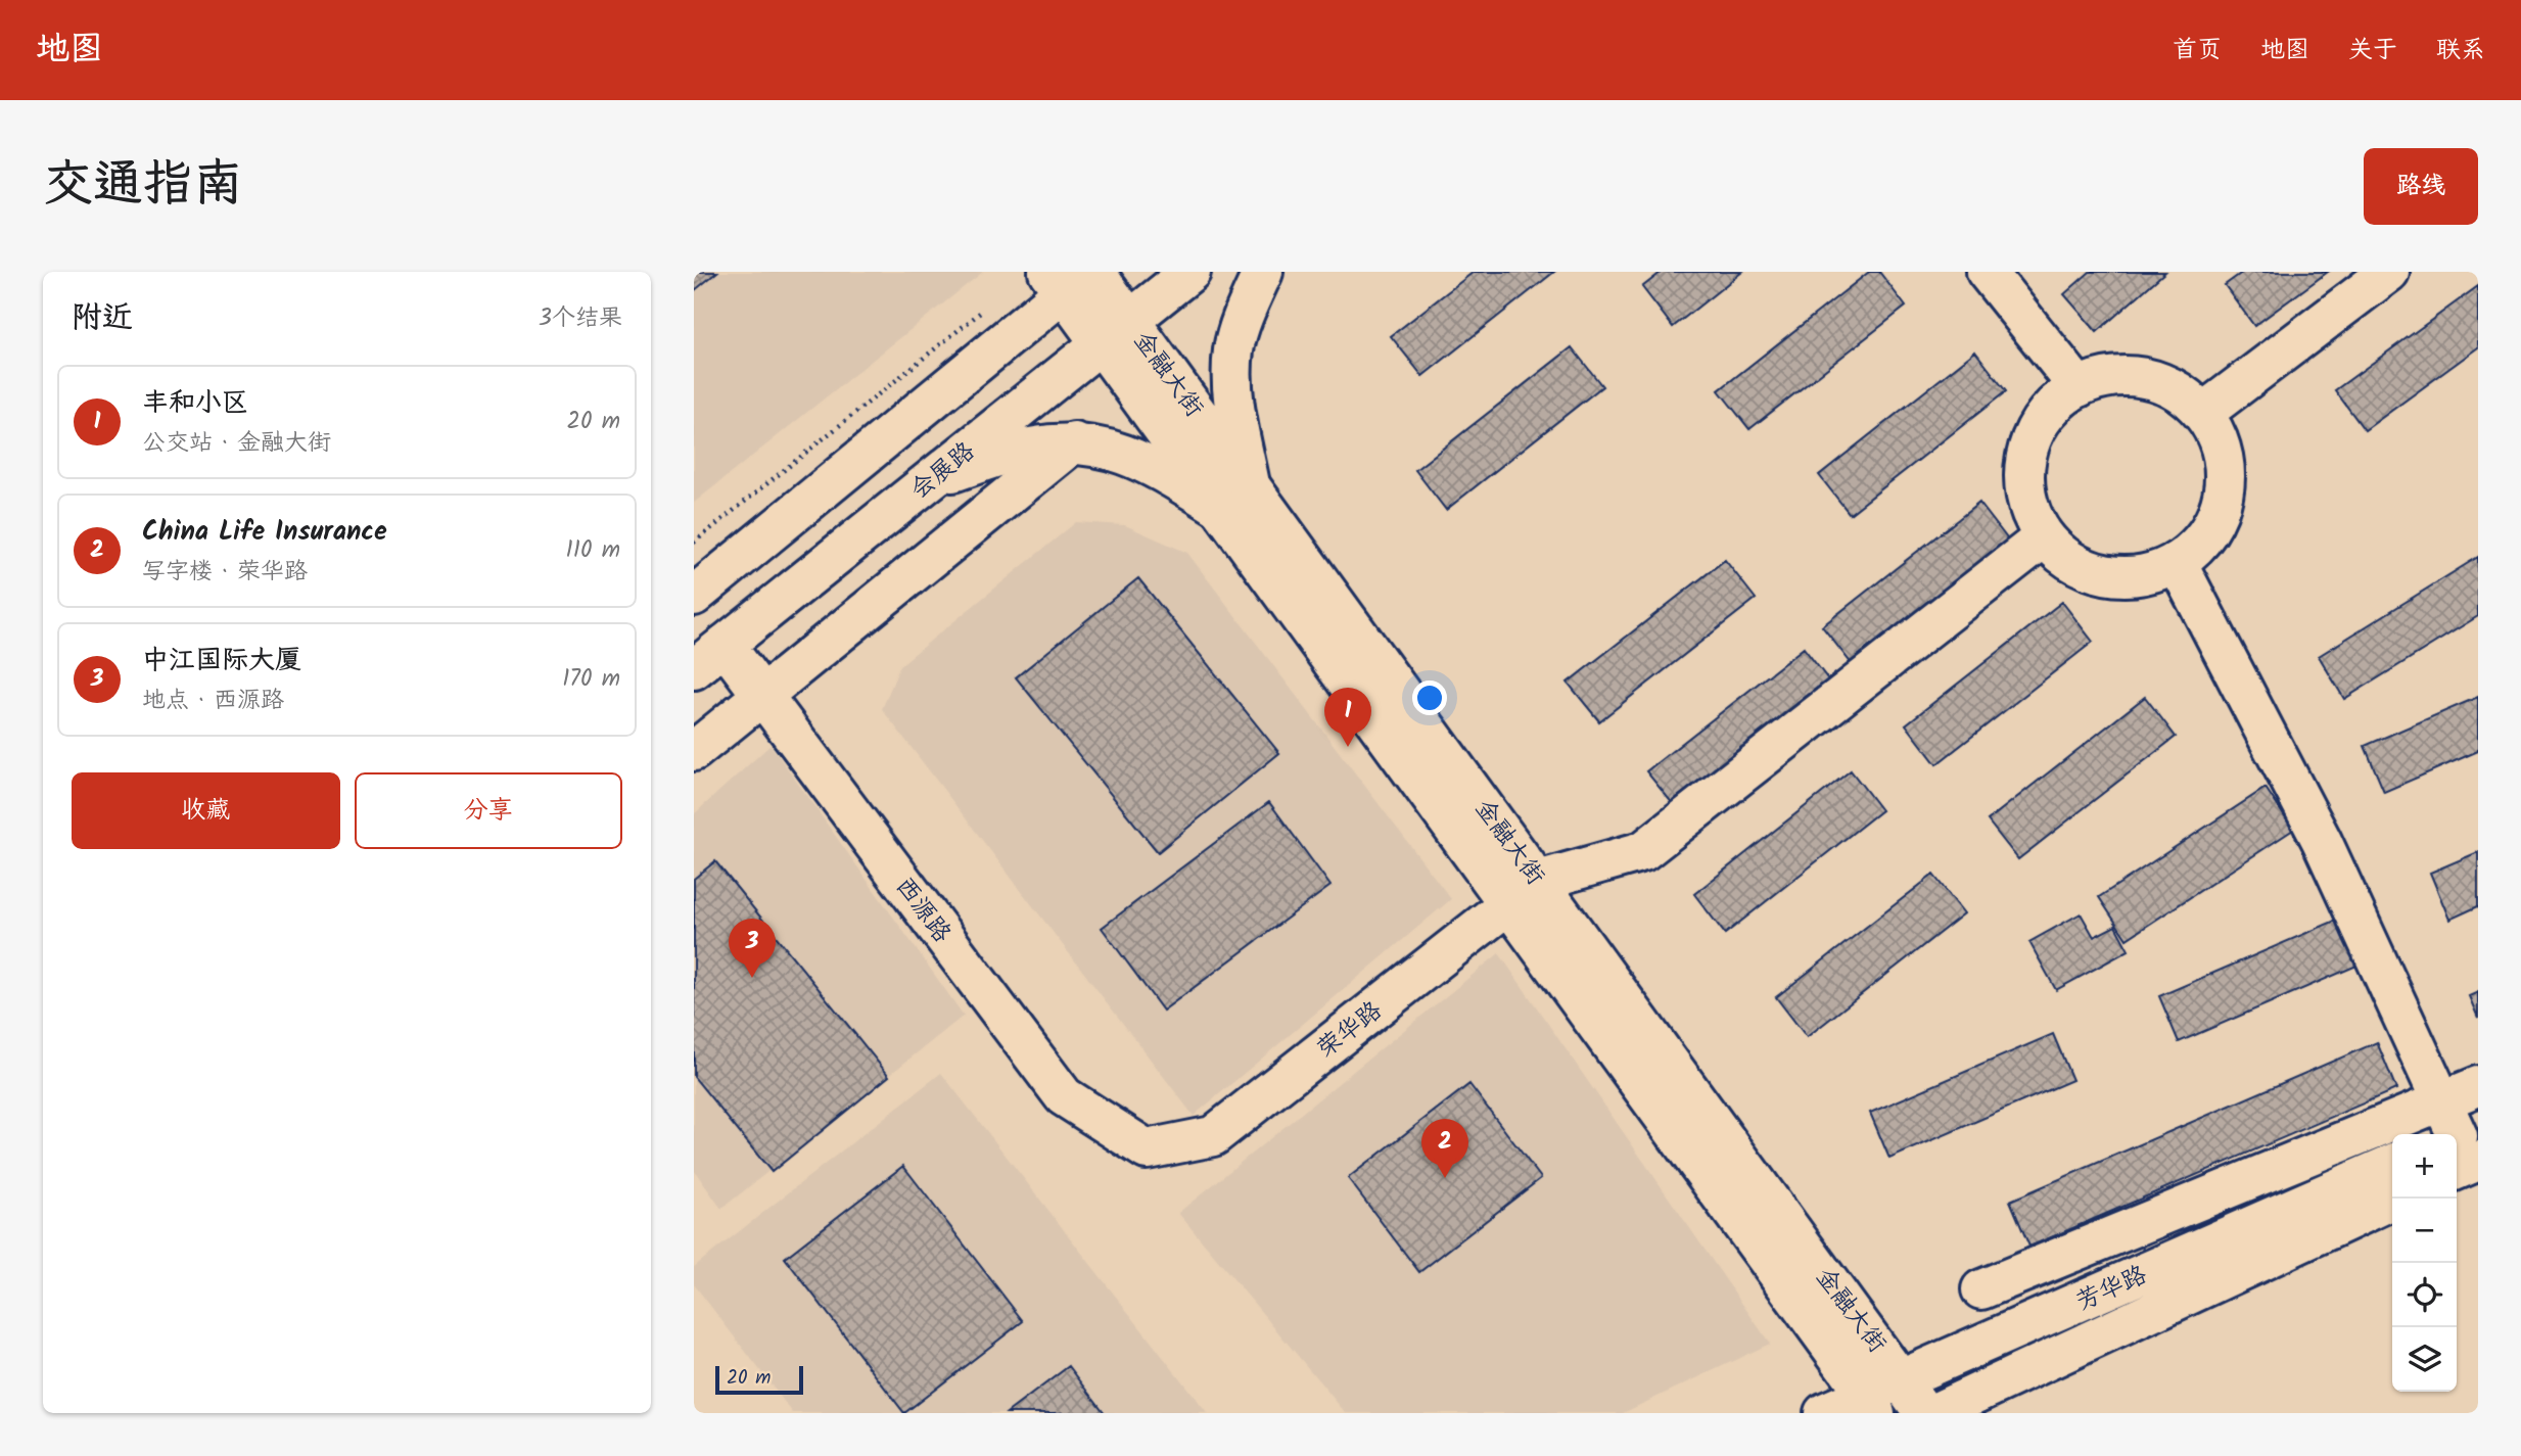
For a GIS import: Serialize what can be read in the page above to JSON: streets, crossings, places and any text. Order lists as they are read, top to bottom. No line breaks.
{"streets":{"street":["金融大街","会展路","西源路","荣华路","芳华路"]},"crossings":[["金融大街","会展路"],["金融大街","荣华路"],["金融大街","芳华路"],["会展路","西源路"],["西源路","荣华路"]],"scale_bar":"20 m","page":{"header":"地图","nav":["首页","地图","关于","联系"],"title":"交通指南","buttons":["路线",["收藏","分享"]],"heading":["附近","3个结果"],"list":[{"mark":"1","name":"丰和小区","note":"公交站 · 金融大街","value":"20 m"},{"mark":"2","name":"China Life Insurance","note":"写字楼 · 荣华路","value":"110 m"},{"mark":"3","name":"中江国际大厦","note":"地点 · 西源路","value":"170 m"}],"pins":["1","3","2"],"map_buttons":["+","−"],"scale":"20 m"}}
